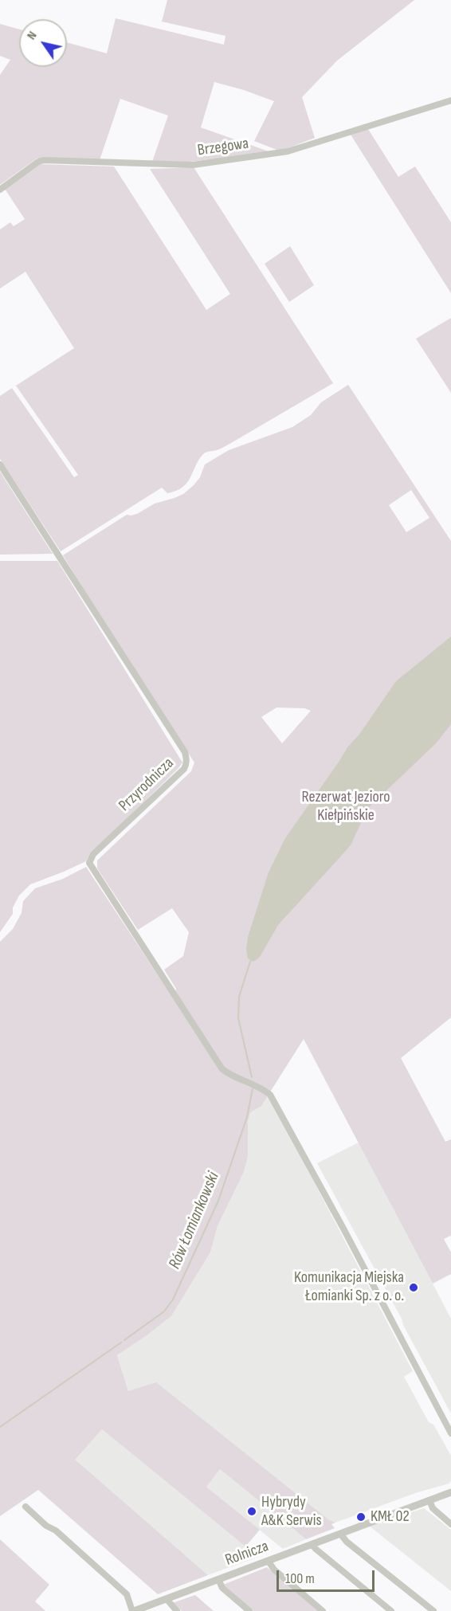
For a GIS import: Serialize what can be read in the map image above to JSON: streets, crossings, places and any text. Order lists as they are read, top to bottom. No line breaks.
{"streets":{"street":["Brzegowa","Przyrodnicza","Rolnicza"]},"water":["Rów Łomiankowski"],"parks":["Rezerwat Jezioro Kiełpińskie"],"places":["Komunikacja Miejska Łomianki Sp. z o. o.","Hybrydy A&K Serwis","KMŁ 02"],"scale_bar":"100 m","north":"top left"}
